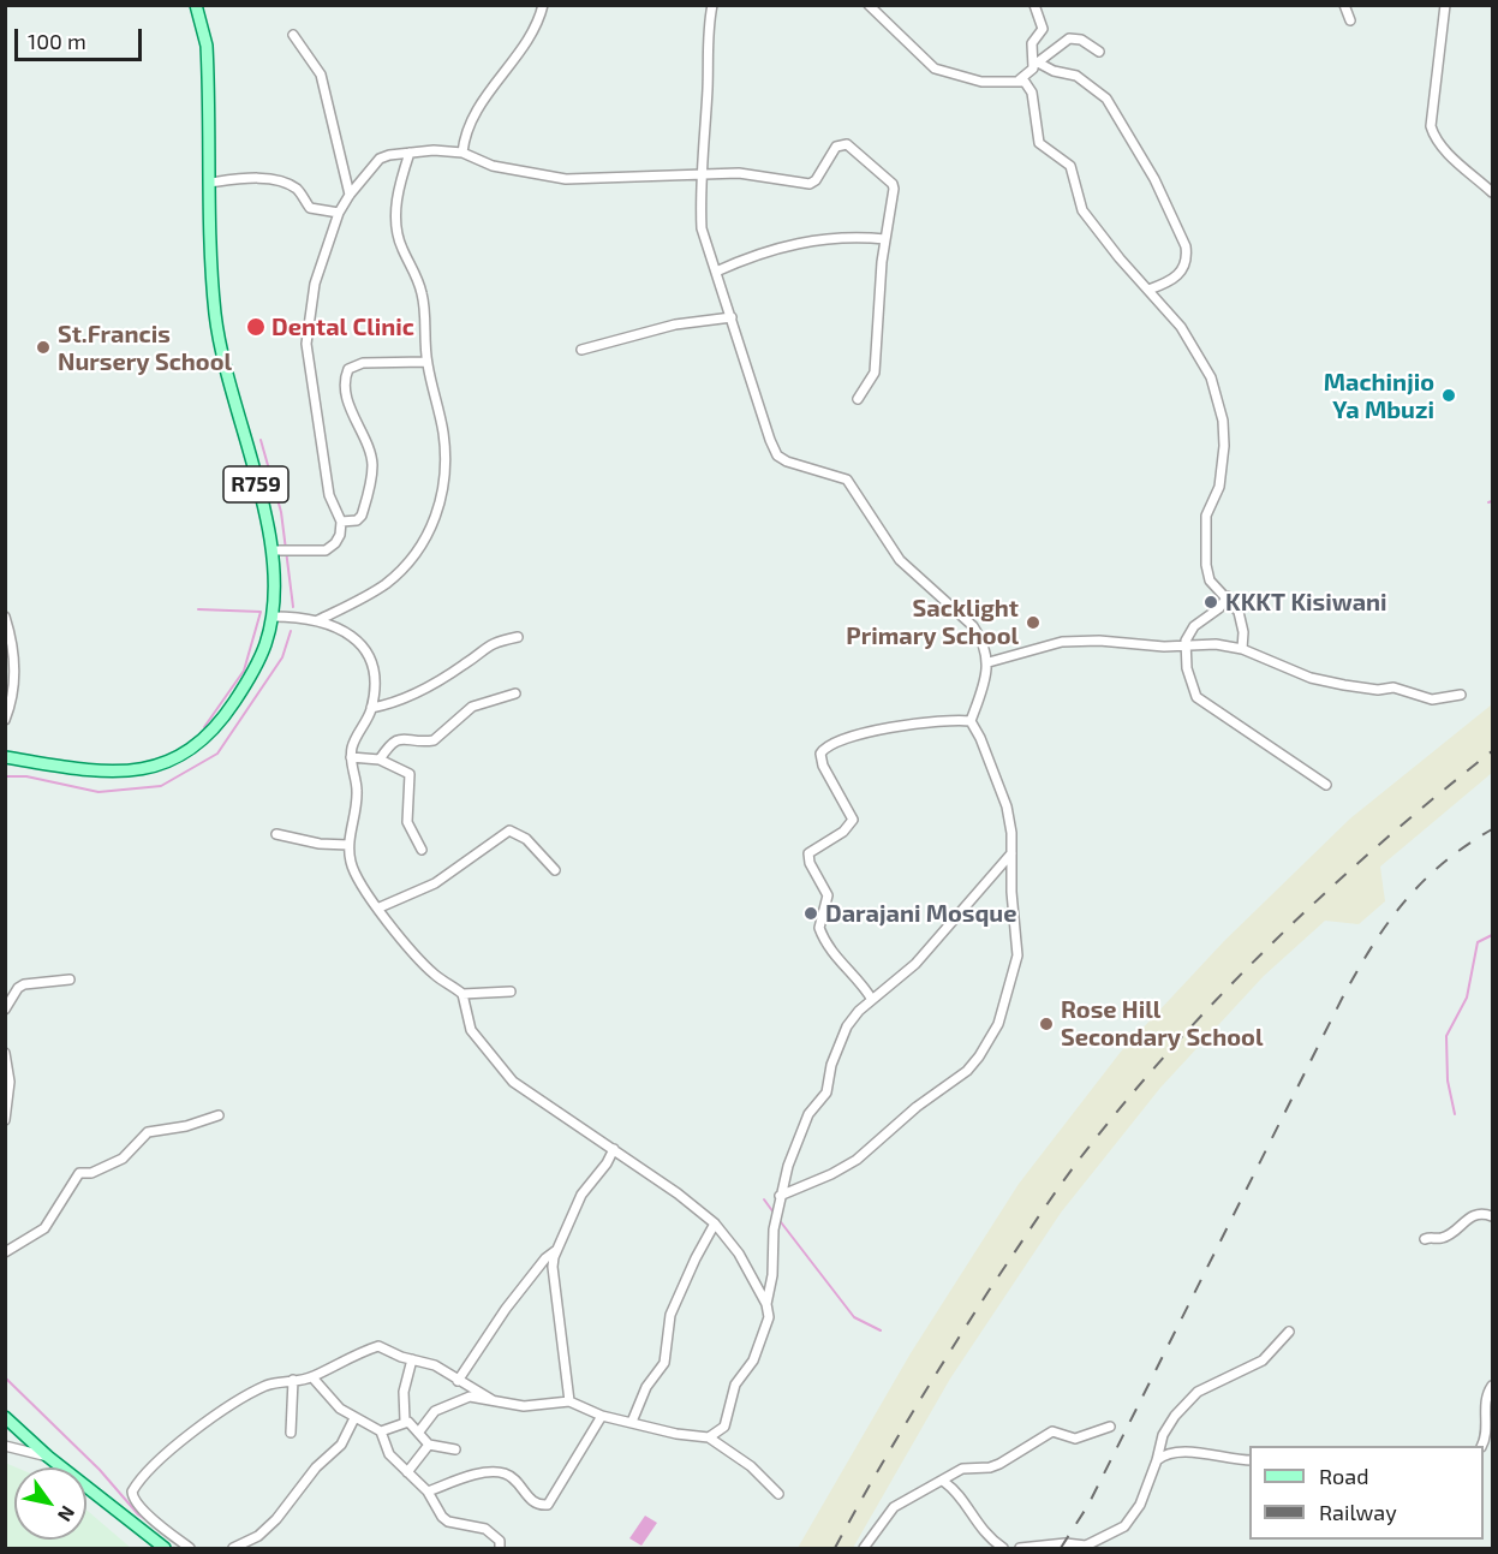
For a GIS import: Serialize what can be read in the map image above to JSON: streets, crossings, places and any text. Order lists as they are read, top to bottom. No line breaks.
{"streets":{"main road":["R759"]},"places":["Dental Clinic","St.Francis Nursery School","Machinjio Ya Mbuzi","KKKT Kisiwani","Sacklight Primary School","Darajani Mosque","Rose Hill Secondary School"],"legend":["Road","Railway"],"scale_bar":"100 m","north":"bottom right"}
